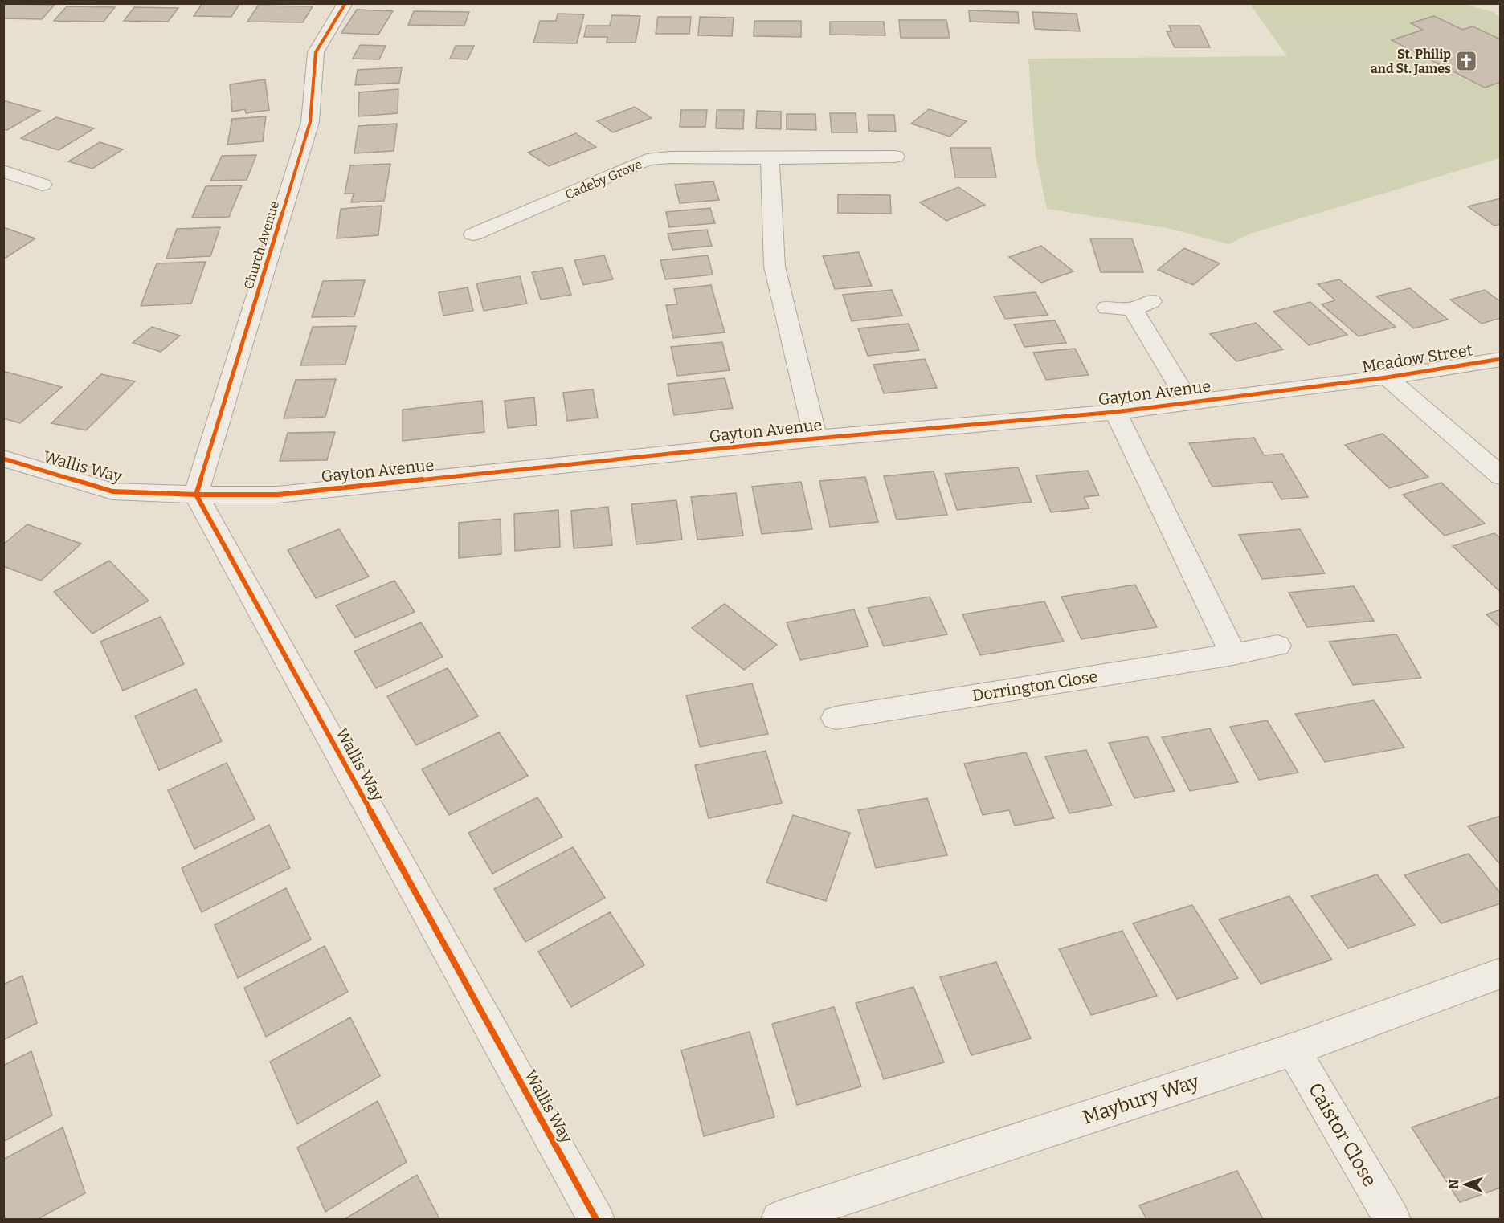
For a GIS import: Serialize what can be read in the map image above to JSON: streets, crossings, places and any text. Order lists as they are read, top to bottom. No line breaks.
{"streets":{"street":["Cadeby Grove","Church Avenue","Meadow Street","Gayton Avenue","Wallis Way","Dorrington Close","Maybury Way","Caistor Close"]},"crossings":[["Church Avenue","Gayton Avenue"],["Church Avenue","Wallis Way"],["Meadow Street","Gayton Avenue"],["Gayton Avenue","Wallis Way"],["Maybury Way","Caistor Close"]],"places":{"church":["St. Philip and St. James"]},"north":"left"}
